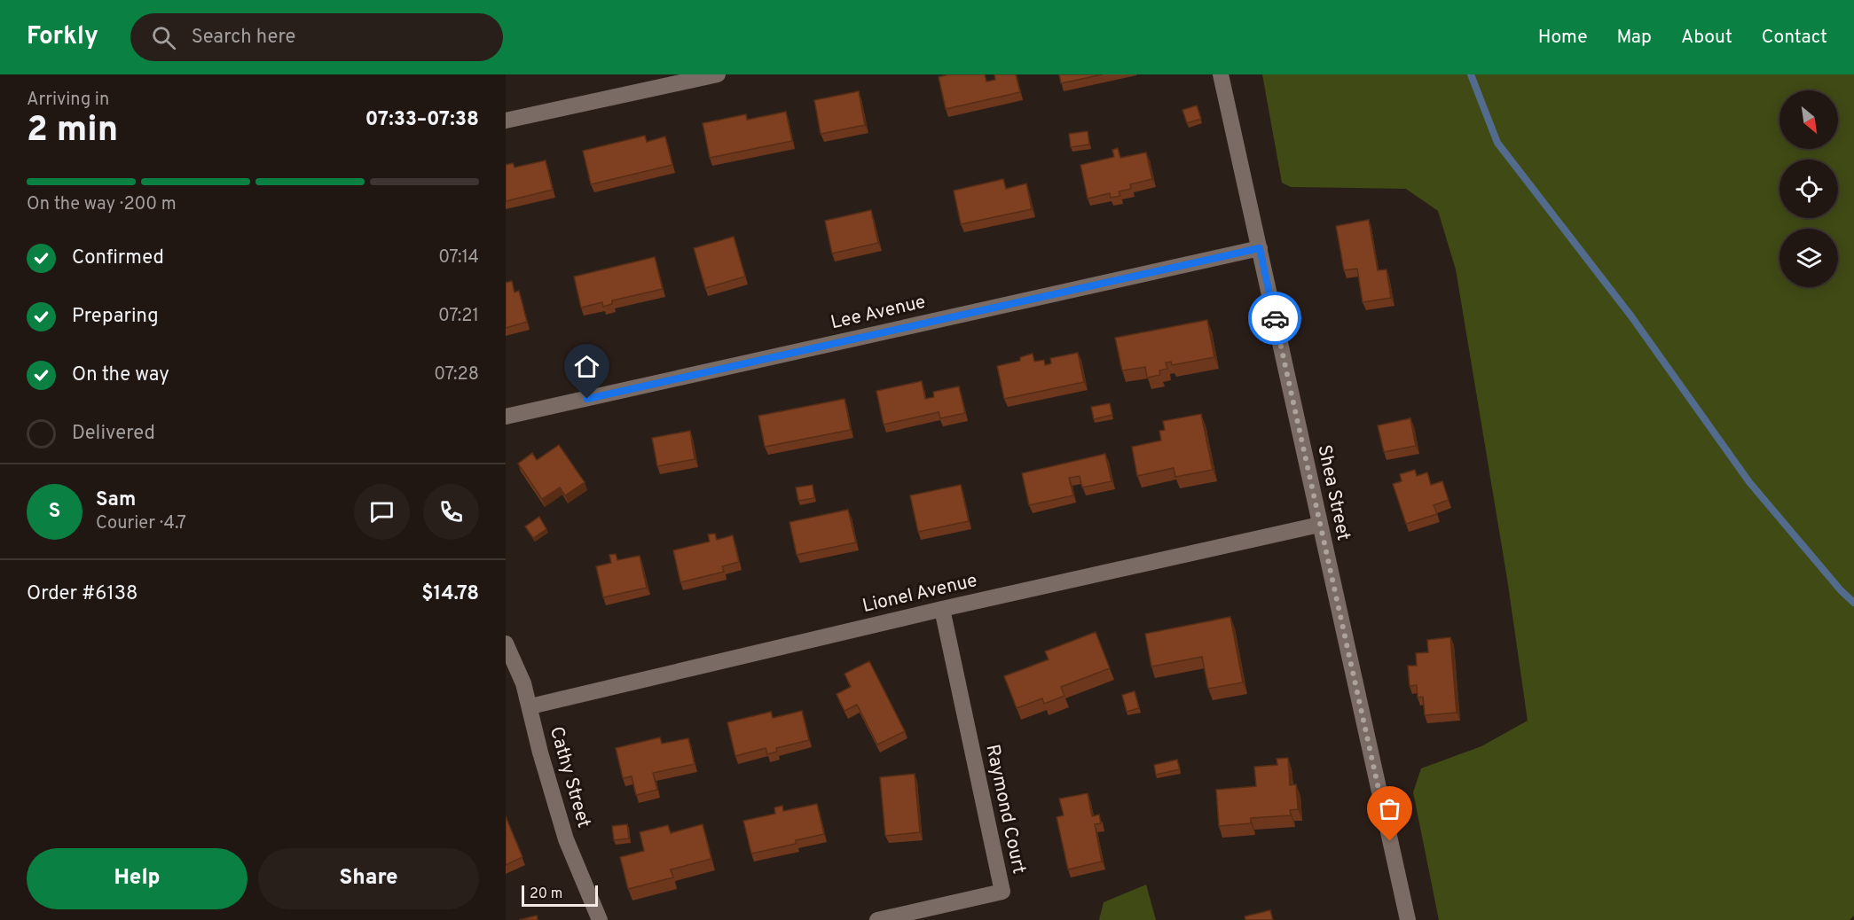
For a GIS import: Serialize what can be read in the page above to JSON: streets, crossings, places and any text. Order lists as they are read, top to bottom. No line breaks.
{"streets":{"street":["Lee Avenue","Shea Street","Lionel Avenue","Cathy Street","Raymond Court"]},"crossings":[["Lee Avenue","Shea Street"],["Shea Street","Lionel Avenue"],["Lionel Avenue","Cathy Street"],["Lionel Avenue","Raymond Court"]],"scale_bar":"20 m","north":"bottom right","page":{"header":"Forkly","search":"Search here","nav":["Home","Map","About","Contact"],"heading":["2 min","Arriving in","07:33–07:38"],"panel":["Sam","Courier · 4.7","Order #6138","$14.78"],"bar":"On the way · 200 m","list":[["Confirmed","07:14"],["Preparing","07:21"],["On the way","07:28"],"Delivered"],"round":"S","buttons":["Help","Share"],"scale":"20 m"}}
